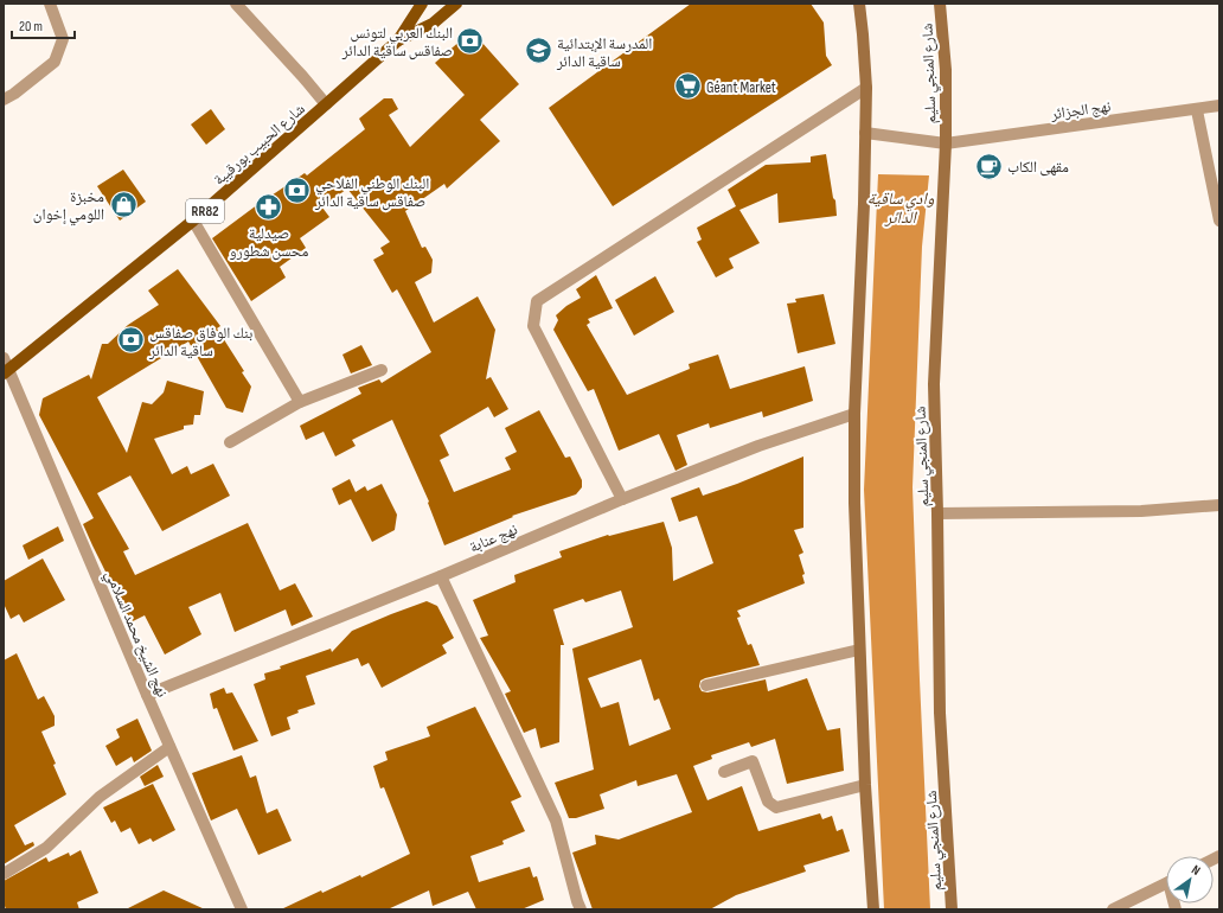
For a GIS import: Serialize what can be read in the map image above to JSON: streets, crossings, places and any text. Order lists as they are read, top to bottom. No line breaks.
{"streets":{"main road":["شارع المنجي سليم","شارع الحبيب بورقيبة","RR82"],"street":["نهج الجزائر","نهج عنابة","نهج الشيخ محمد السلامي"]},"crossings":[["شارع المنجي سليم","نهج الجزائر"],["شارع الحبيب بورقيبة","نهج الشيخ محمد السلامي"],["نهج عنابة","نهج الشيخ محمد السلامي"]],"water":["وادي ساقية الدائر"],"places":{"bank":["البنك العربي لتونس صفاقس ساقية الدائر","البنك الوطني الفلاحي صفاقس ساقية الدائر","بنك الوفاق صفاقس ساقية الدائر"],"school or university":["المدرسة الإبتدائية ساقية الدائر"],"supermarket":["Géant Market"],"cafe":["مقهى الكاب"],"shop":["مخبزة اللومي إخوان"],"pharmacy":["صيدلية محسن شطورو"]},"scale_bar":"20 m","north":"top right"}
